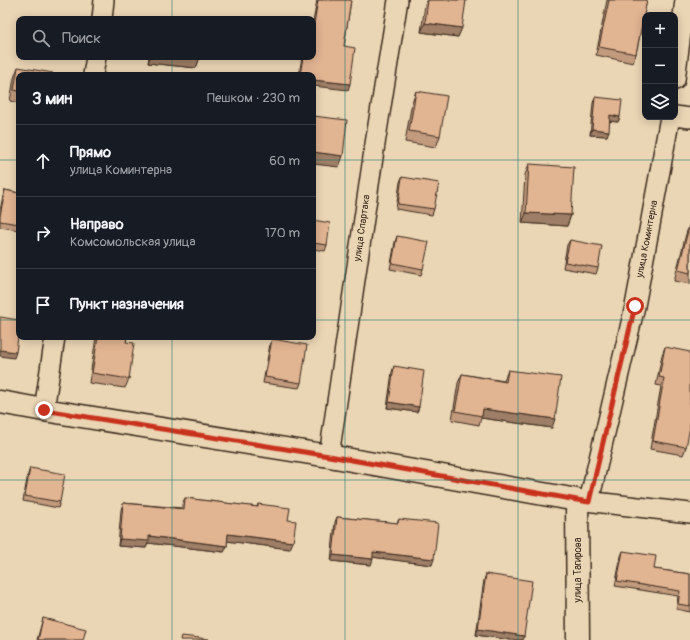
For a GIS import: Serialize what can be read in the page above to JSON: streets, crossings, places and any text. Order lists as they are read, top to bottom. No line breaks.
{"streets":{"street":["улица Спартака","улица Коминтерна","улица Тагирова"]},"crossings":[["улица Коминтерна","улица Тагирова"]],"page":{"map_buttons":["+","−"],"search":"Поиск","heading":["3 мин","Пешком · 230 m"],"list":[["Прямо","улица Коминтерна","60 m"],["Направо","Комсомольская улица","170 m"],"Пункт назначения"]}}
